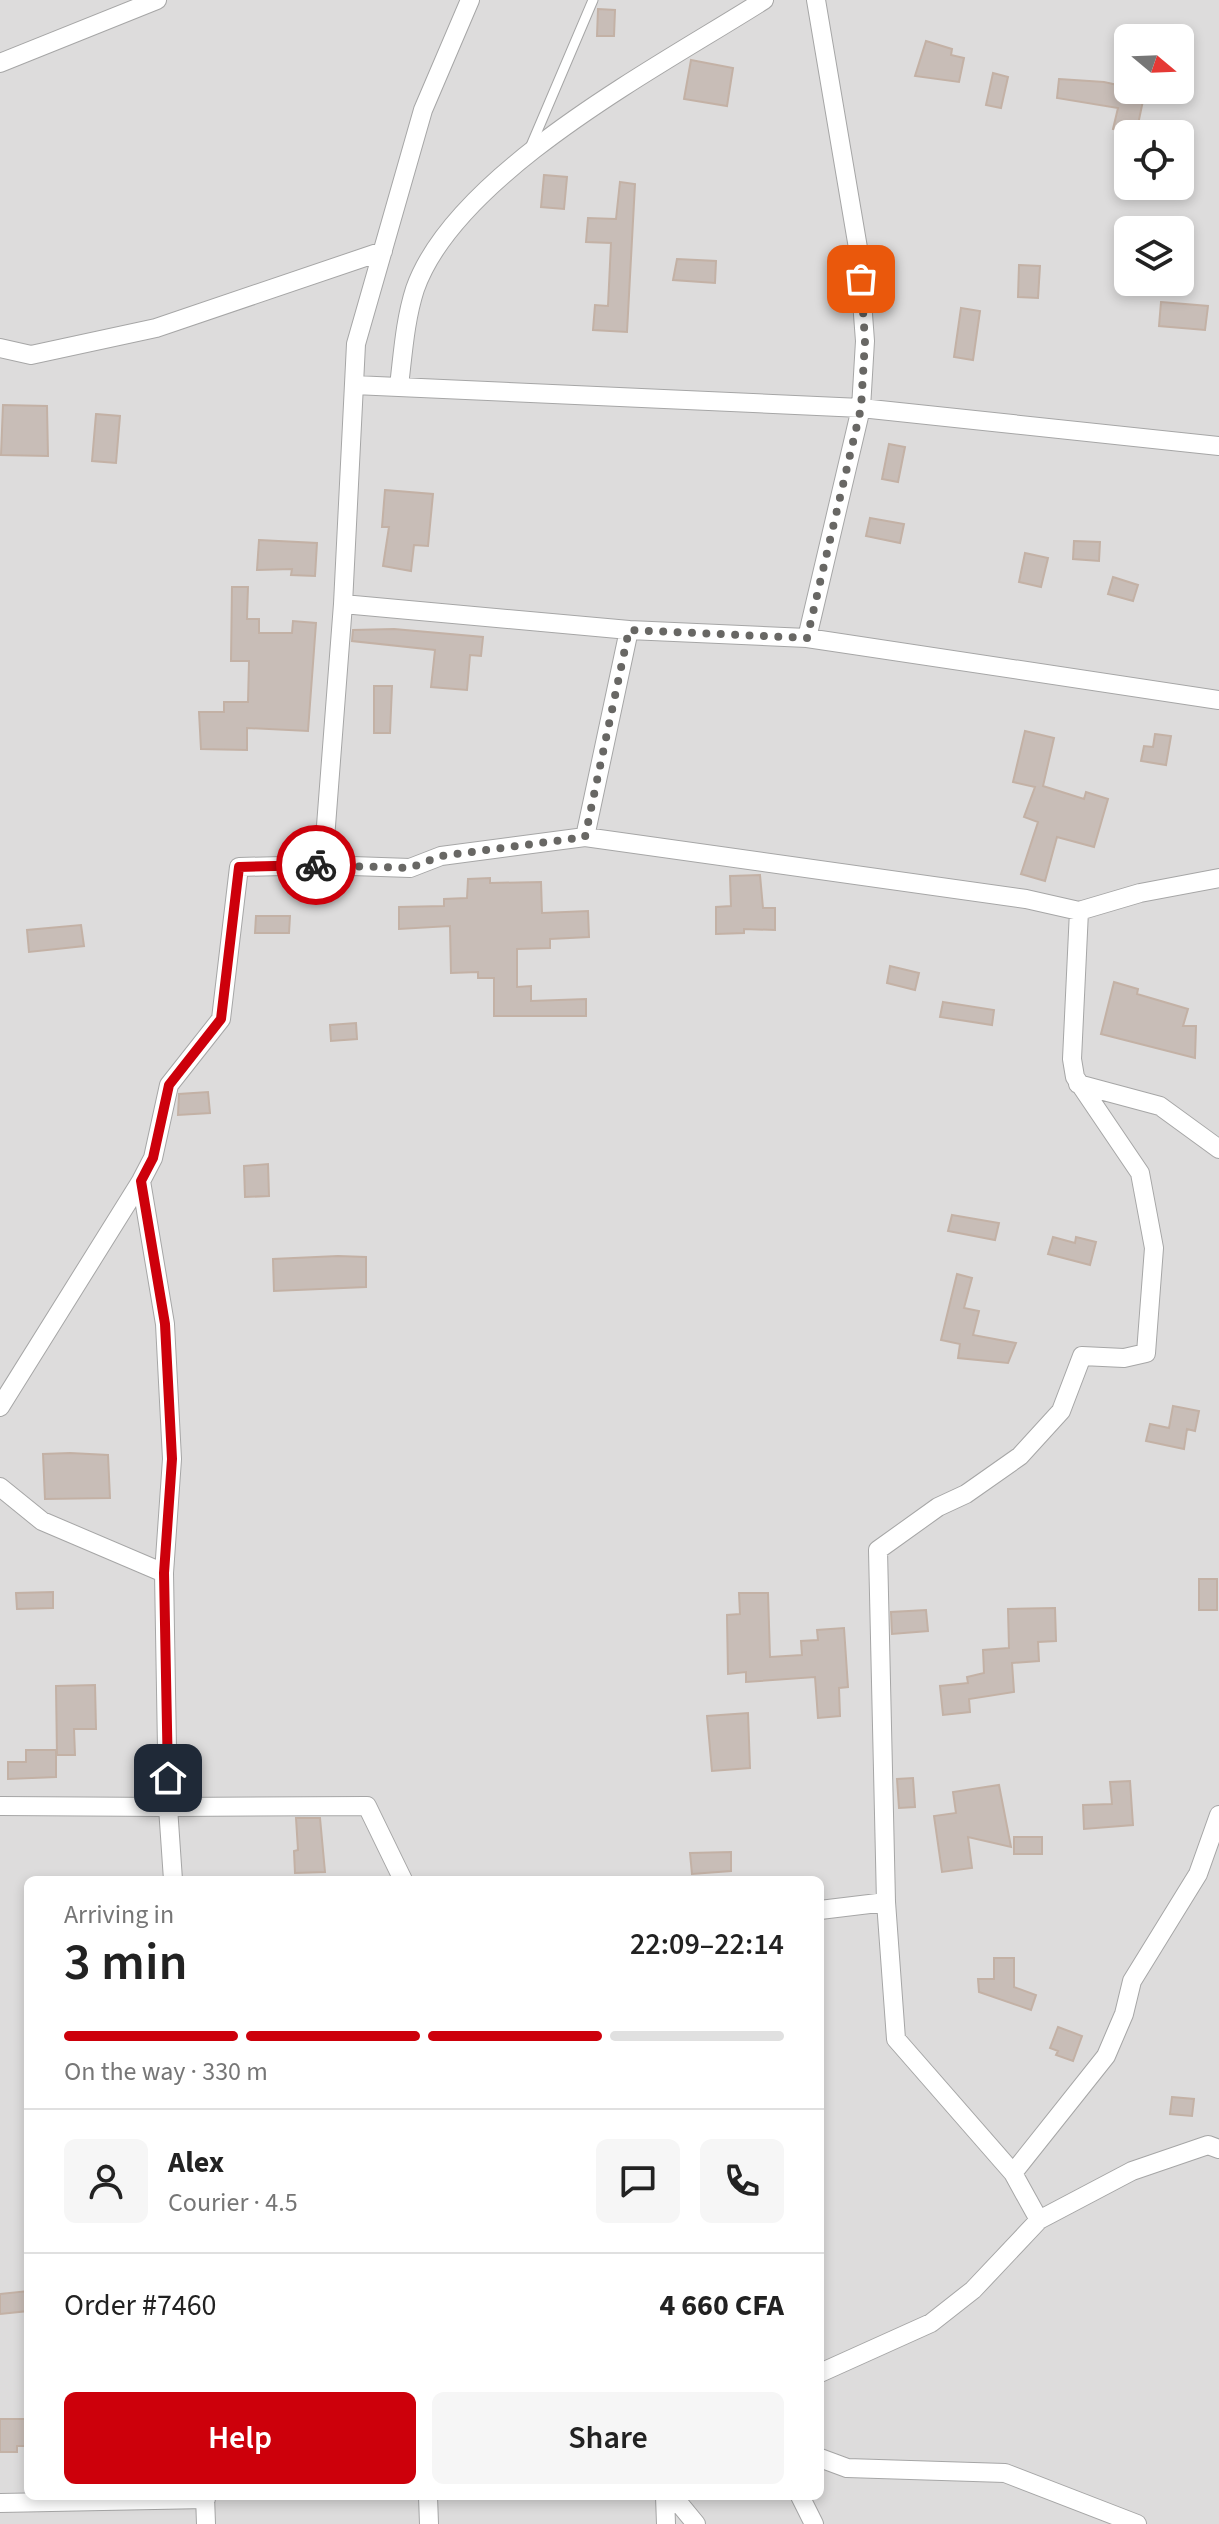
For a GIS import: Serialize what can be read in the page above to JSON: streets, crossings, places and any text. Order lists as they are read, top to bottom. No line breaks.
{"north":"right","page":{"heading":["3 min","Arriving in","22:09–22:14"],"panel":["Alex","Courier · 4.5","Order #7460","4 660 CFA"],"bar":"On the way · 330 m","buttons":["Help","Share"]}}
